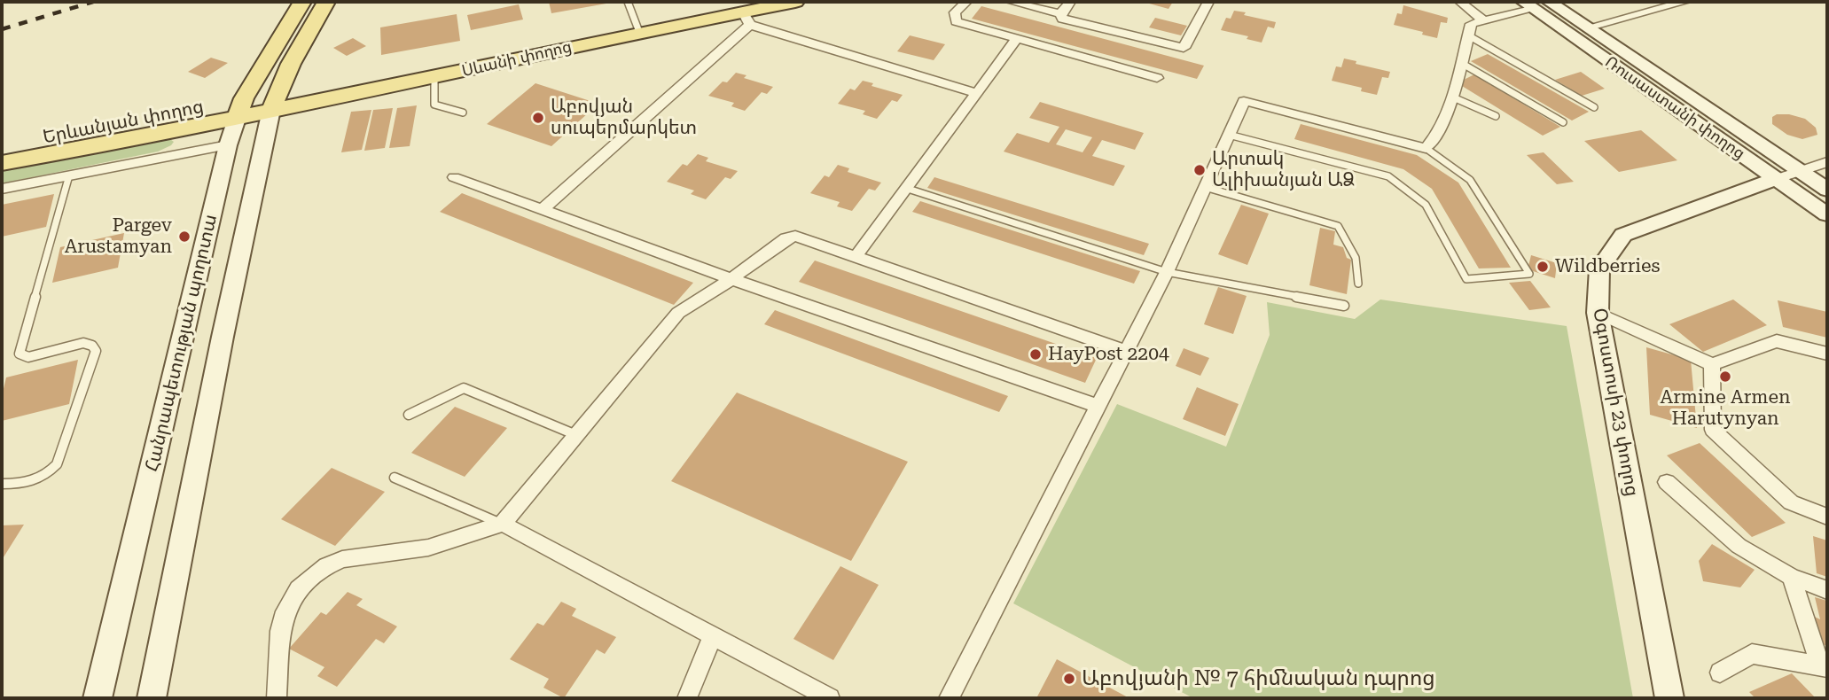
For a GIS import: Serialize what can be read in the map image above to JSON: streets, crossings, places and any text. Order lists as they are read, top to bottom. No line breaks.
{"streets":{"main road":["Սևանի փողոց","Ռուսաստանի փողոց","Երևանյան փողոց","Հանրապետության պողոտա","Օգոստոսի 23 փողոց"]},"crossings":[["Սևանի փողոց","Երևանյան փողոց"],["Սևանի փողոց","Հանրապետության պողոտա"],["Ռուսաստանի փողոց","Օգոստոսի 23 փողոց"],["Երևանյան փողոց","Հանրապետության պողոտա"]],"places":["Աբովյան սուպերմարկետ","Արտակ Ալիխանյան ԱՁ","Pargev Arustamyan","Wildberries","HayPost 2204","Armine Armen Harutynyan","Աբովյանի № 7 հիմնական դպրոց"]}
